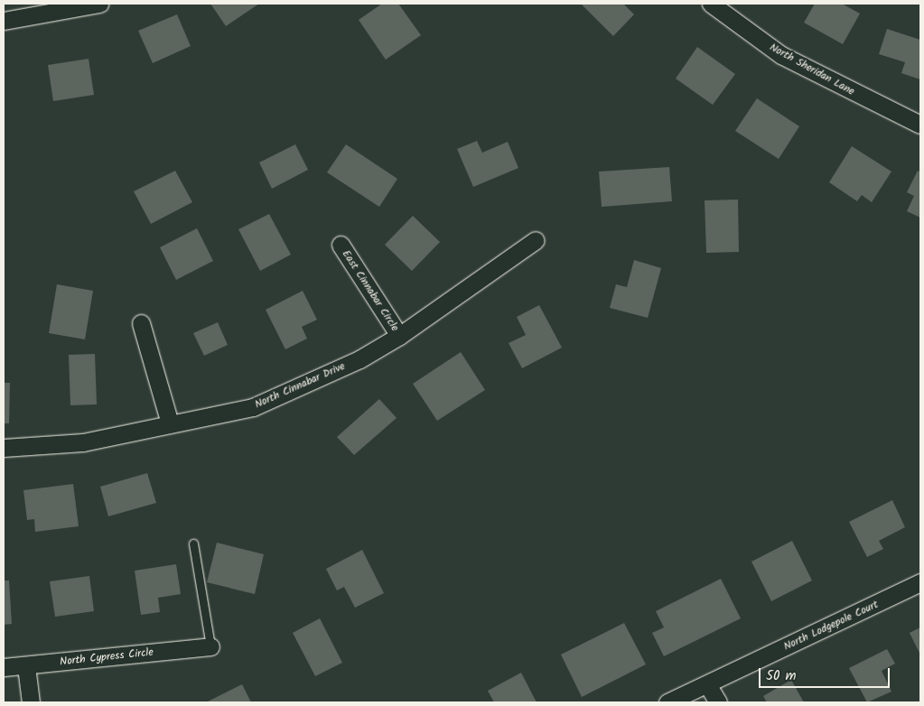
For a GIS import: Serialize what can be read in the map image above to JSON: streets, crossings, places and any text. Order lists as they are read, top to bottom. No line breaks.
{"streets":{"street":["North Sheridan Lane","East Cinnabar Circle","North Cinnabar Drive","North Lodgepole Court","North Cypress Circle"]},"crossings":[["East Cinnabar Circle","North Cinnabar Drive"]],"scale_bar":"50 m"}
